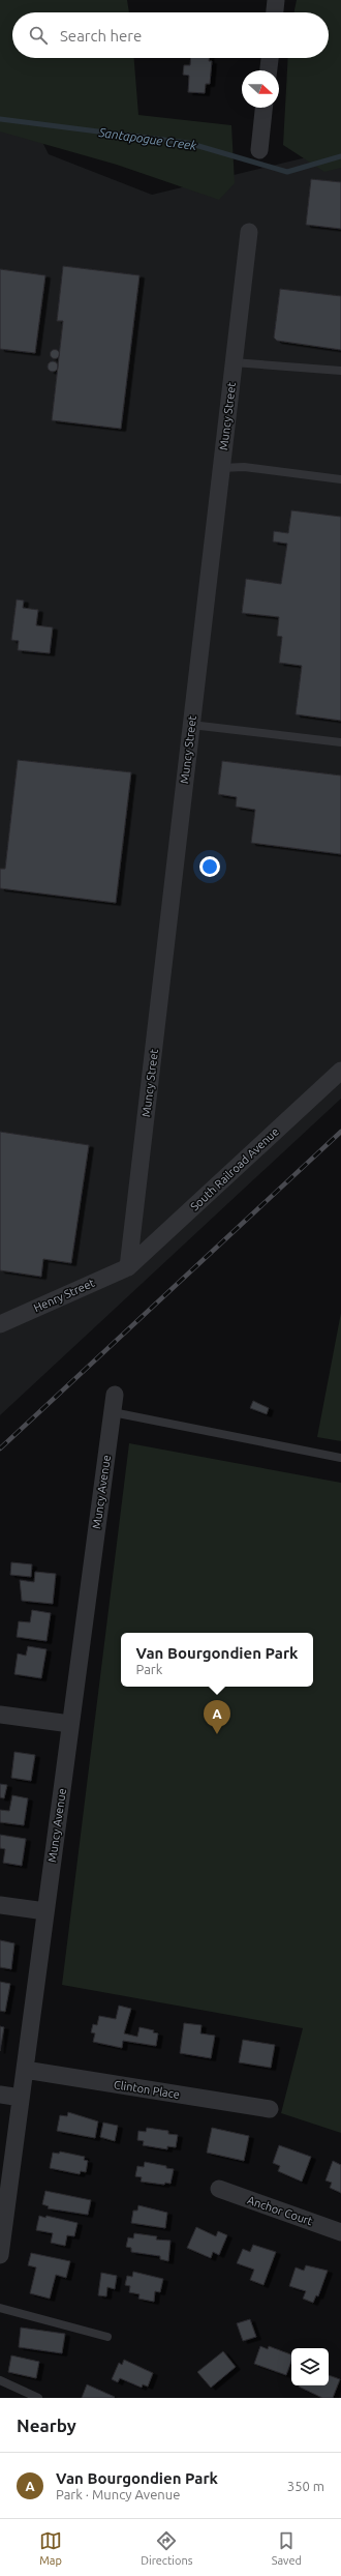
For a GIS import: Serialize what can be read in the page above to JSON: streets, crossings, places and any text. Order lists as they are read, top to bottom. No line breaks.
{"streets":{"street":["Muncy Street","South Railroad Avenue","Henry Street","Muncy Avenue","Clinton Place","Anchor Court"]},"crossings":[["Muncy Street","South Railroad Avenue"],["Muncy Street","Henry Street"],["South Railroad Avenue","Henry Street"],["Muncy Avenue","Clinton Place"]],"water":["Santapogue Creek"],"north":"right","page":{"search":"Search here","popup":["Van Bourgondien Park","Park"],"pins":"A","heading":"Nearby","list":[{"mark":"A","name":"Van Bourgondien Park","note":"Park · Muncy Avenue","value":"350 m"}],"nav":["Map","Directions","Saved"]}}
